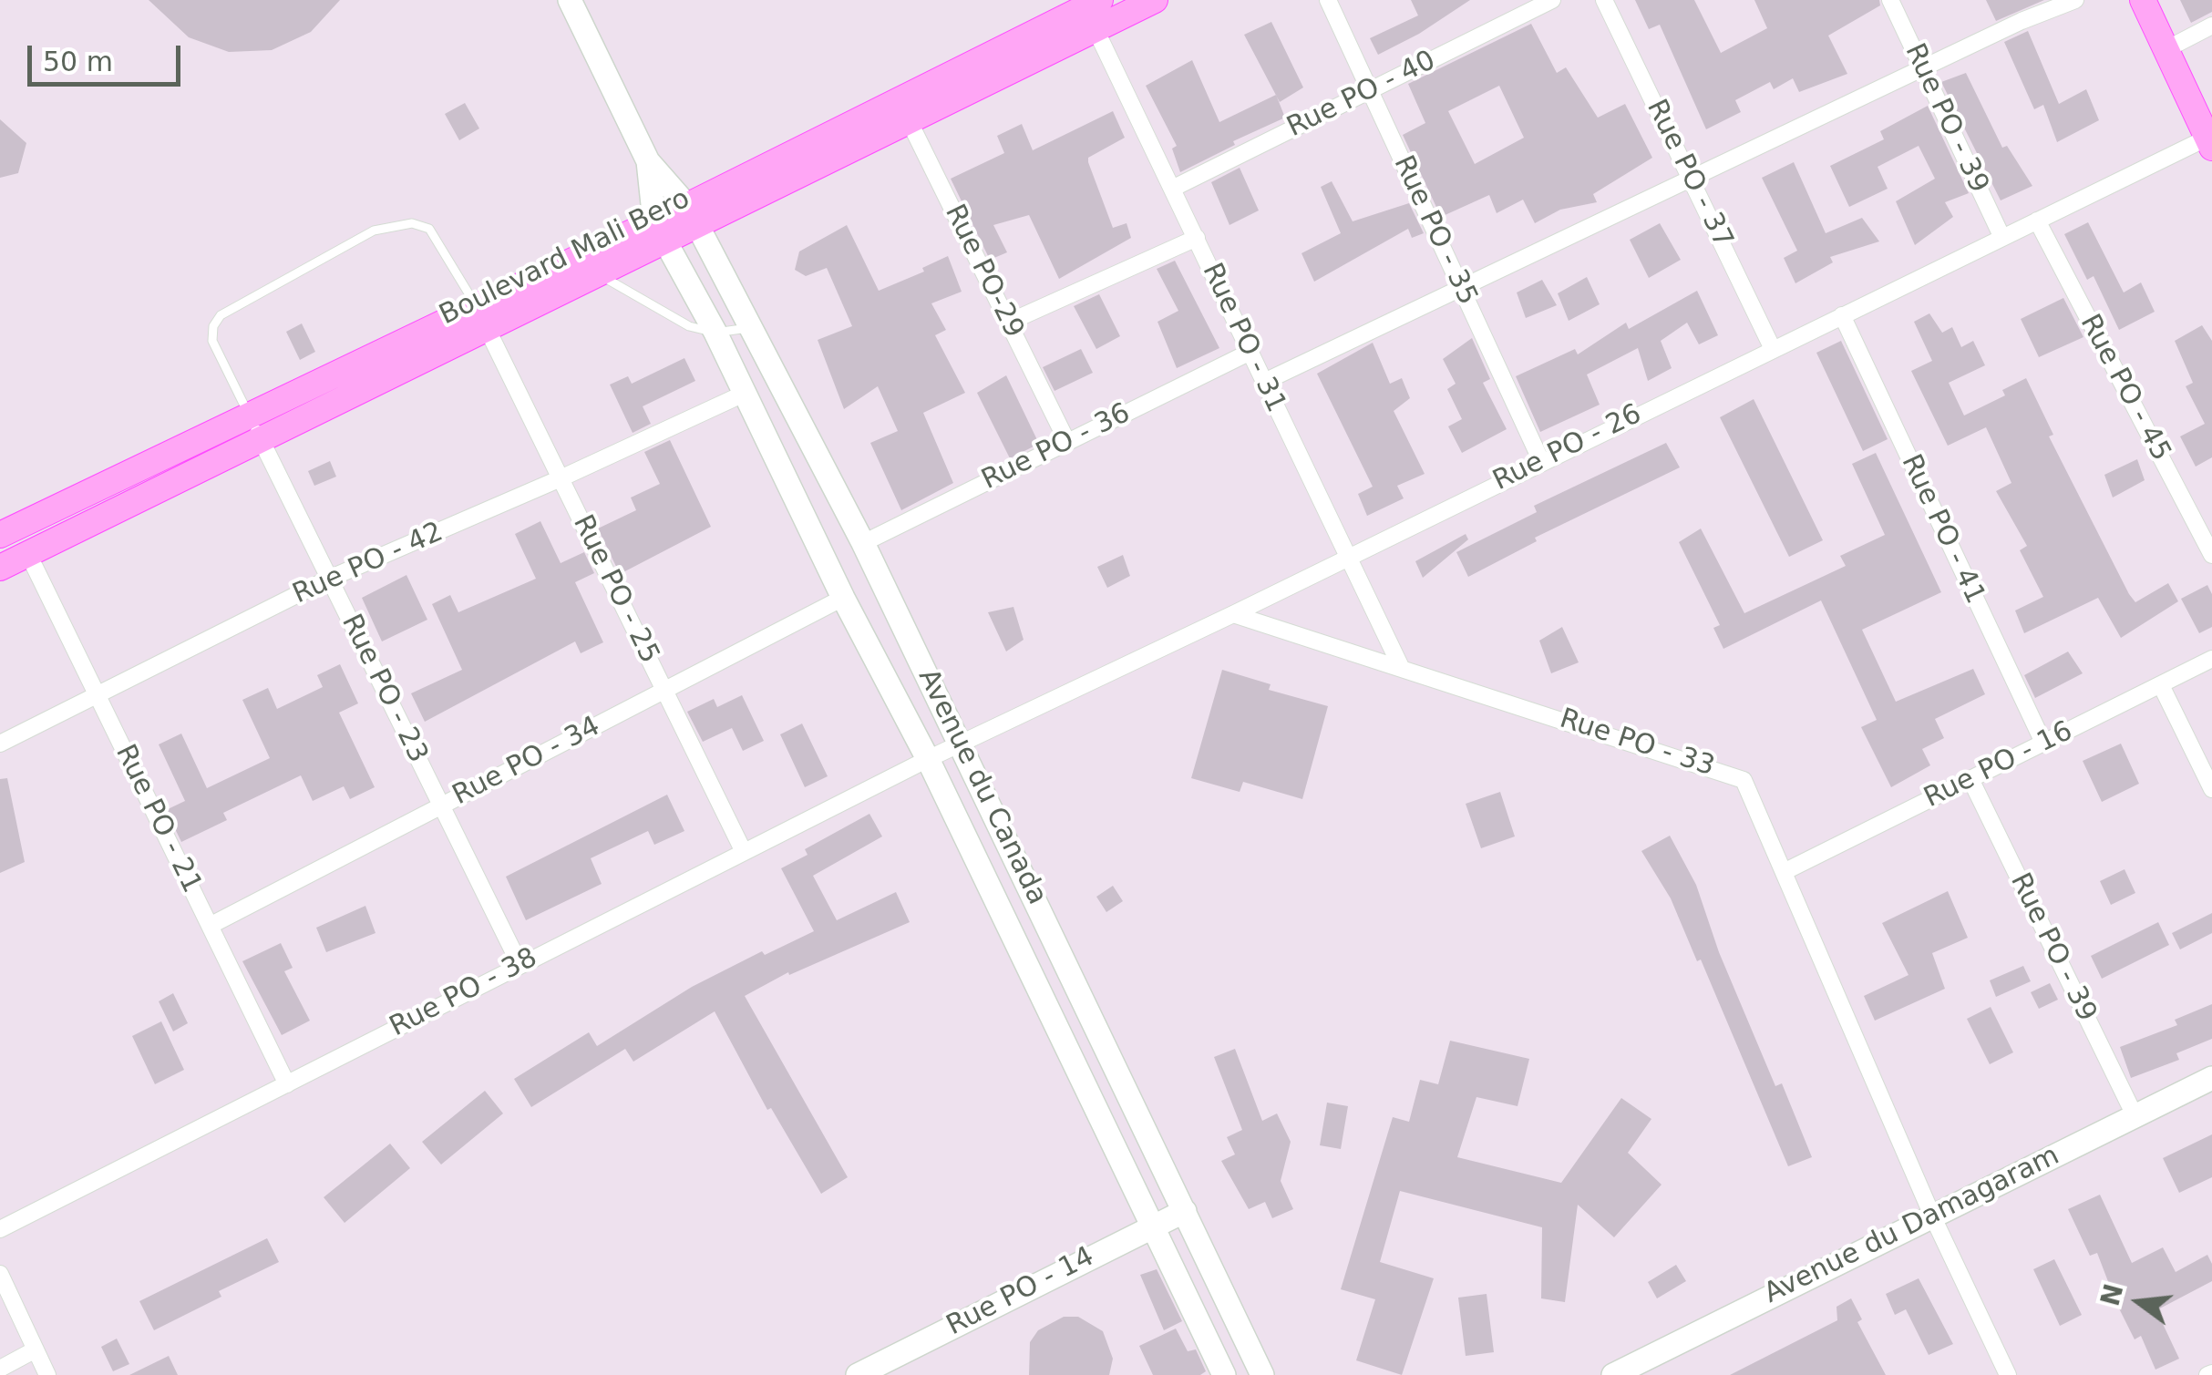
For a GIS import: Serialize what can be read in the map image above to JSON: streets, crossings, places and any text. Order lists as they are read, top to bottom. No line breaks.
{"streets":{"main road":["Boulevard Mali Bero"],"street":["Rue PO - 40","Rue PO - 39","Rue PO - 37","Rue PO - 35","Rue PO-29","Rue PO - 31","Rue PO - 45","Rue PO - 36","Rue PO - 26","Rue PO - 41","Rue PO - 42","Rue PO - 25","Rue PO - 23","Rue PO - 33","Rue PO - 34","Rue PO - 16","Avenue du Canada","Rue PO - 21","Rue PO - 38","Avenue du Damagaram","Rue PO - 14"]},"crossings":[["Rue PO - 40","Rue PO - 35"],["Rue PO - 40","Rue PO - 31"],["Rue PO - 39","Rue PO - 26"],["Rue PO - 39","Rue PO - 16"],["Rue PO - 39","Avenue du Damagaram"],["Rue PO - 37","Rue PO - 26"],["Rue PO - 35","Rue PO - 26"],["Boulevard Mali Bero","Rue PO-29"],["Boulevard Mali Bero","Rue PO - 31"],["Boulevard Mali Bero","Rue PO - 25"],["Boulevard Mali Bero","Rue PO - 23"],["Boulevard Mali Bero","Avenue du Canada"],["Boulevard Mali Bero","Rue PO - 21"],["Rue PO-29","Rue PO - 36"],["Rue PO - 31","Rue PO - 36"],["Rue PO - 31","Rue PO - 26"],["Rue PO - 31","Rue PO - 33"],["Rue PO - 45","Rue PO - 26"],["Rue PO - 36","Avenue du Canada"],["Rue PO - 26","Rue PO - 41"],["Rue PO - 26","Rue PO - 33"],["Rue PO - 26","Avenue du Canada"],["Rue PO - 26","Rue PO - 38"],["Rue PO - 41","Rue PO - 16"],["Rue PO - 42","Rue PO - 25"],["Rue PO - 42","Rue PO - 23"],["Rue PO - 42","Avenue du Canada"],["Rue PO - 42","Rue PO - 21"],["Rue PO - 25","Rue PO - 34"],["Rue PO - 25","Rue PO - 38"],["Rue PO - 23","Rue PO - 34"],["Rue PO - 23","Rue PO - 38"],["Rue PO - 33","Rue PO - 16"],["Rue PO - 33","Avenue du Damagaram"],["Rue PO - 34","Avenue du Canada"],["Rue PO - 34","Rue PO - 21"],["Avenue du Canada","Rue PO - 38"],["Avenue du Canada","Rue PO - 14"],["Rue PO - 21","Rue PO - 38"]],"scale_bar":"50 m","north":"left"}
